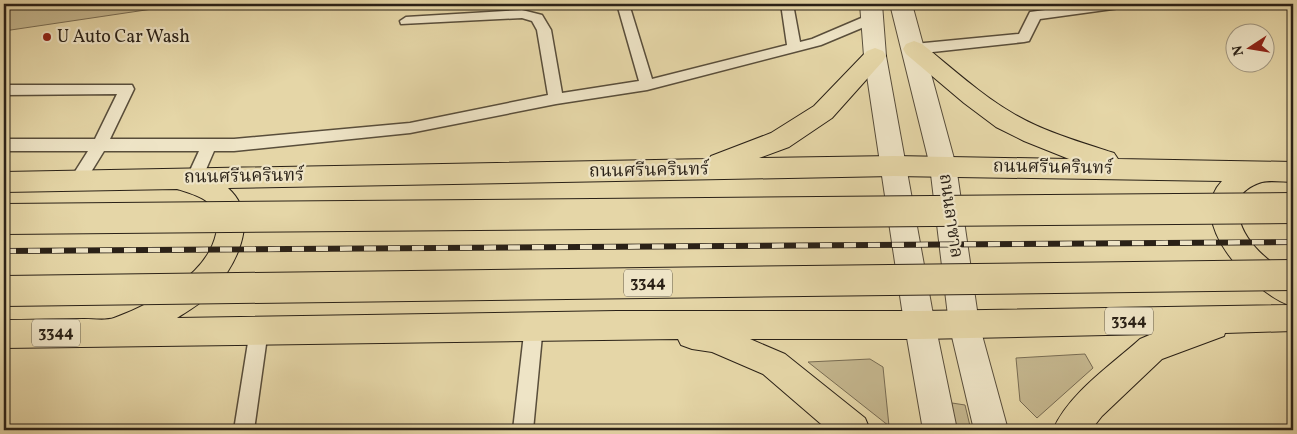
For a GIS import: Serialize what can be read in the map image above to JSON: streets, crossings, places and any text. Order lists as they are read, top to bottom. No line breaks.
{"streets":{"main road":["ถนนศรีนครินทร์","3344"],"street":["ถนนลาซาล"]},"crossings":[["ถนนศรีนครินทร์","ถนนลาซาล"],["ถนนลาซาล","3344"]],"places":["U Auto Car Wash"],"north":"left"}
